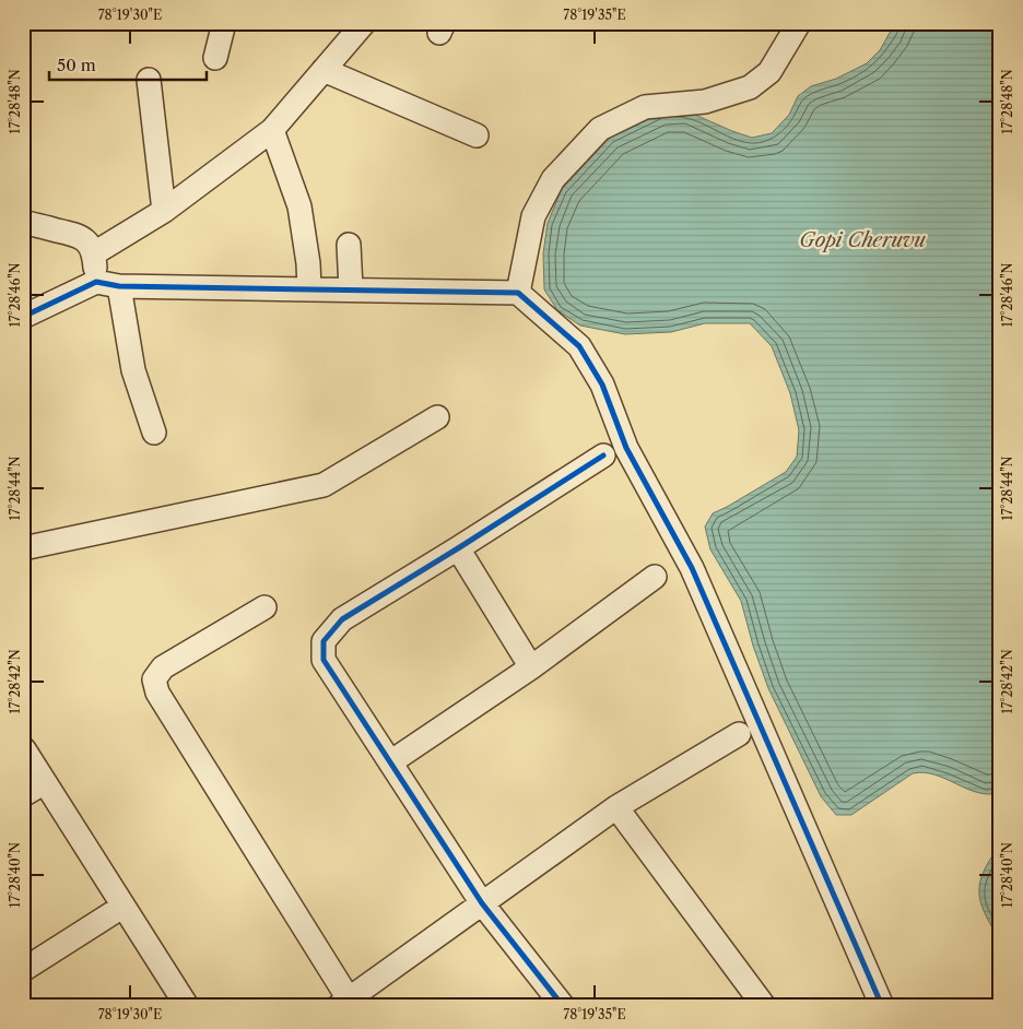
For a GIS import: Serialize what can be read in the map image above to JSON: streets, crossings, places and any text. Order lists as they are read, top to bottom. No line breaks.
{"water":["Gopi Cheruvu"],"scale_bar":"50 m","coordinates":["78°19'30\"E","78°19'35\"E","17°28'48\"N","17°28'46\"N","17°28'44\"N","17°28'42\"N","17°28'40\"N"]}
